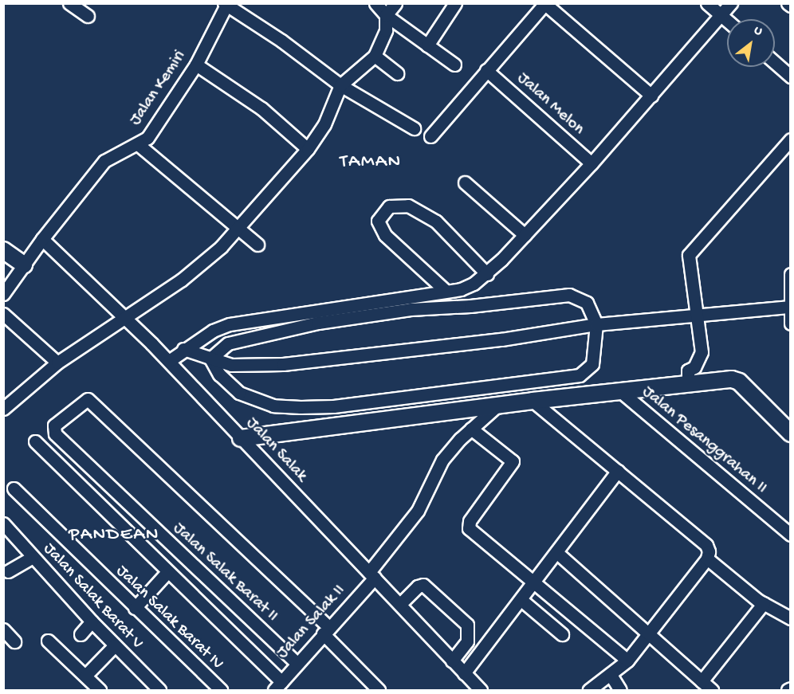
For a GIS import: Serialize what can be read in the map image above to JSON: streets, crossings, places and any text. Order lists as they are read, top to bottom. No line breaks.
{"streets":{"street":["Jalan Kemiri","Jalan Melon","Jalan Pesanggrahan II","Jalan Salak","Jalan Salak Barat II","Jalan Salak Barat V","Jalan Salak Barat IV","Jalan Salak II"]},"crossings":[["Jalan Kemiri","Jalan Salak"],["Jalan Salak","Jalan Salak II"],["Jalan Salak Barat II","Jalan Salak II"]],"districts":["TAMAN","PANDEAN"],"north":"top right"}
